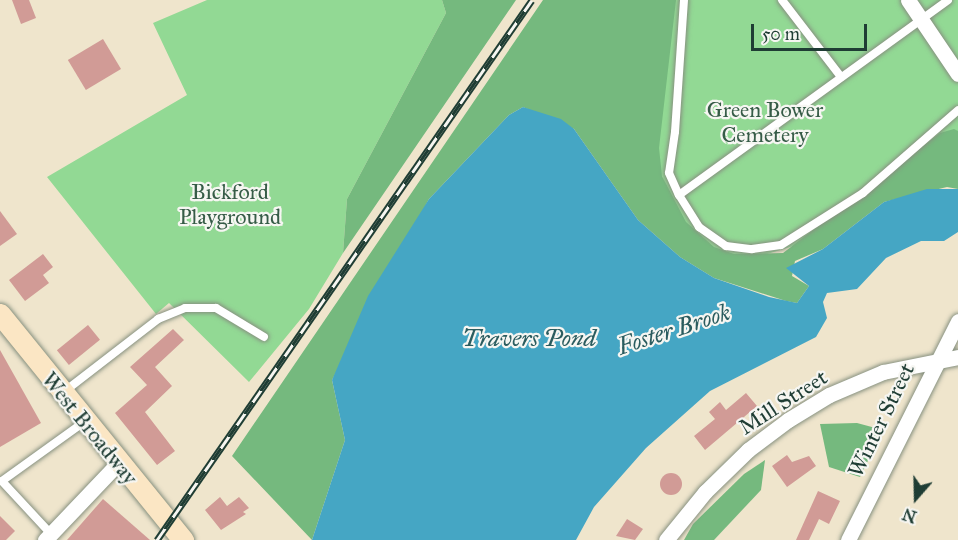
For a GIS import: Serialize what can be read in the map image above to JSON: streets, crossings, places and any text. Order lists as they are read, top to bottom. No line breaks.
{"streets":{"main road":["West Broadway"],"street":["Mill Street","Winter Street"]},"crossings":[["Mill Street","Winter Street"]],"water":["Foster Brook","Travers Pond"],"parks":["Green Bower Cemetery","Bickford Playground"],"scale_bar":"50 m","north":"bottom"}
